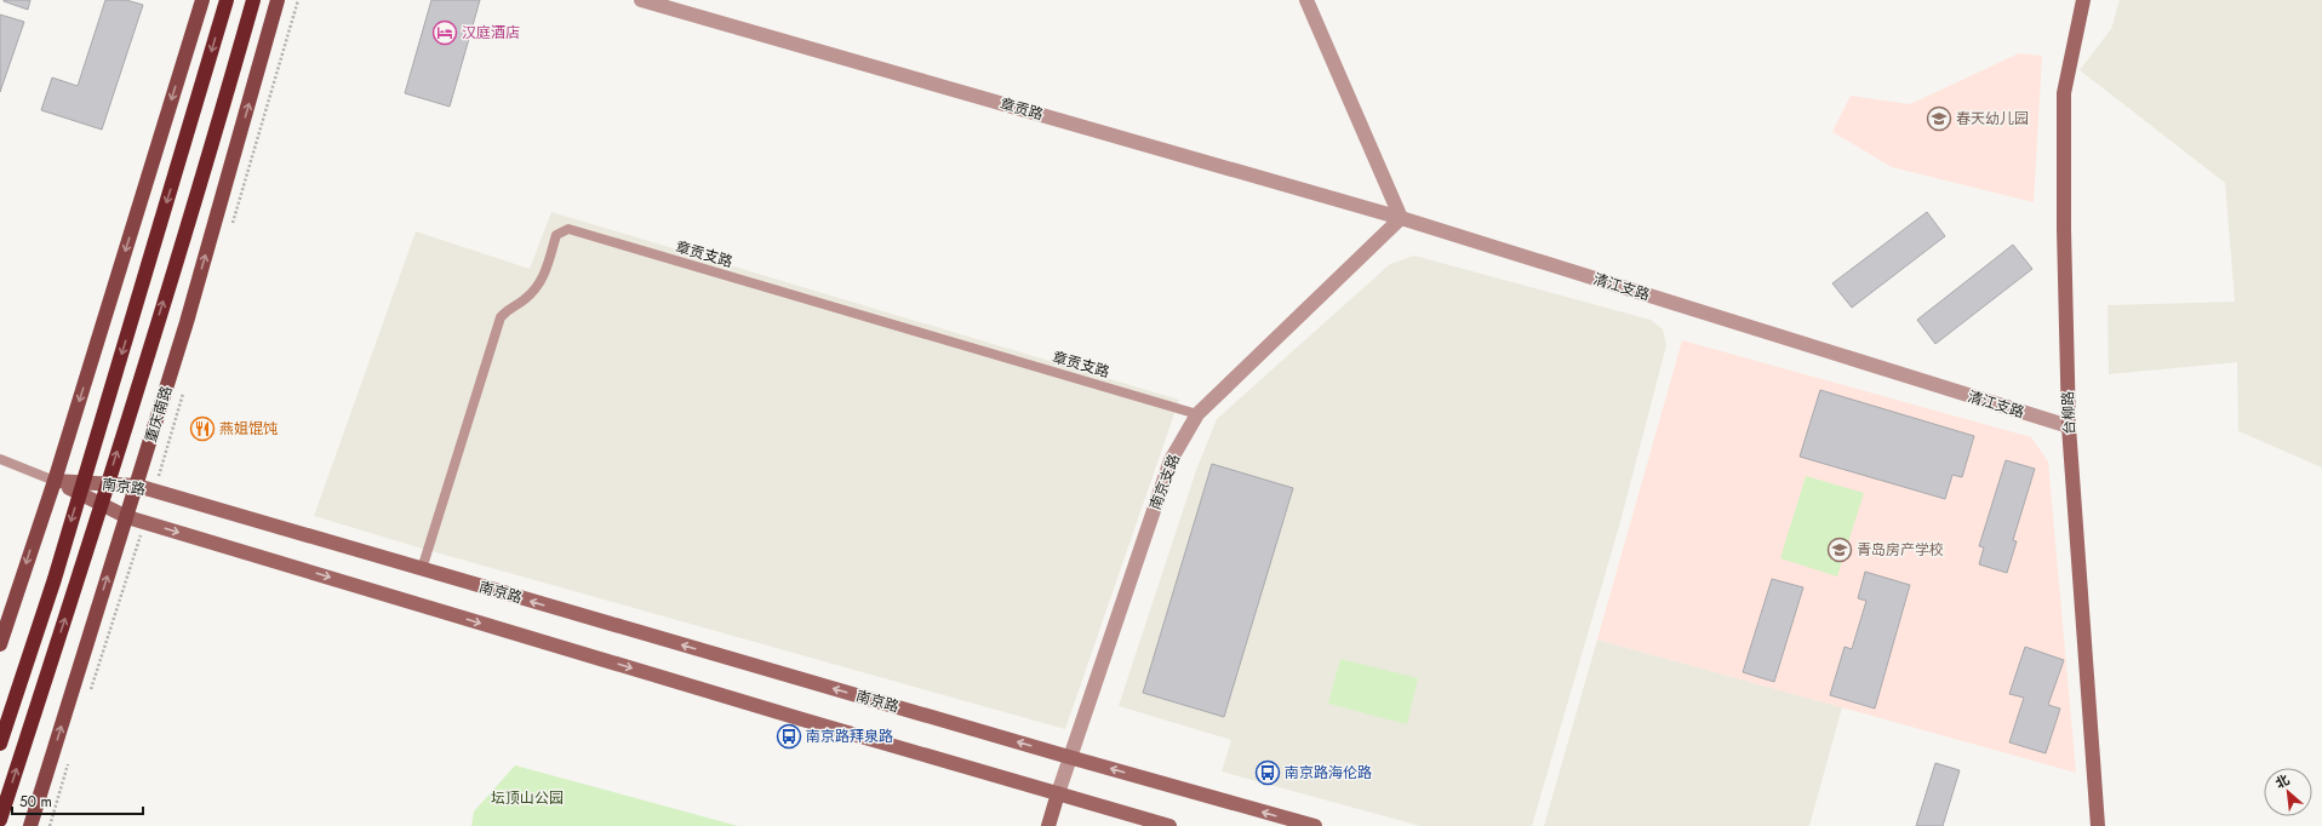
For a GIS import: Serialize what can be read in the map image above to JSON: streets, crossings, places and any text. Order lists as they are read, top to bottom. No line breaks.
{"streets":{"main road":["台柳路","重庆南路","南京路"],"street":["章贡路","清江支路","南京支路"],"lane":["章贡支路"]},"crossings":[["章贡路","清江支路"],["章贡路","南京支路"],["章贡支路","南京支路"],["章贡支路","南京路"],["清江支路","台柳路"],["清江支路","南京支路"],["重庆南路","南京路"],["南京支路","南京路"]],"parks":["坛顶山公园"],"places":{"hotel":["汉庭酒店"],"school or university":["春天幼儿园","青岛房产学校"],"restaurant":["燕姐馄饨"],"bus stop":["南京路拜泉路","南京路海伦路"]},"scale_bar":"50 m","north":"top left"}
